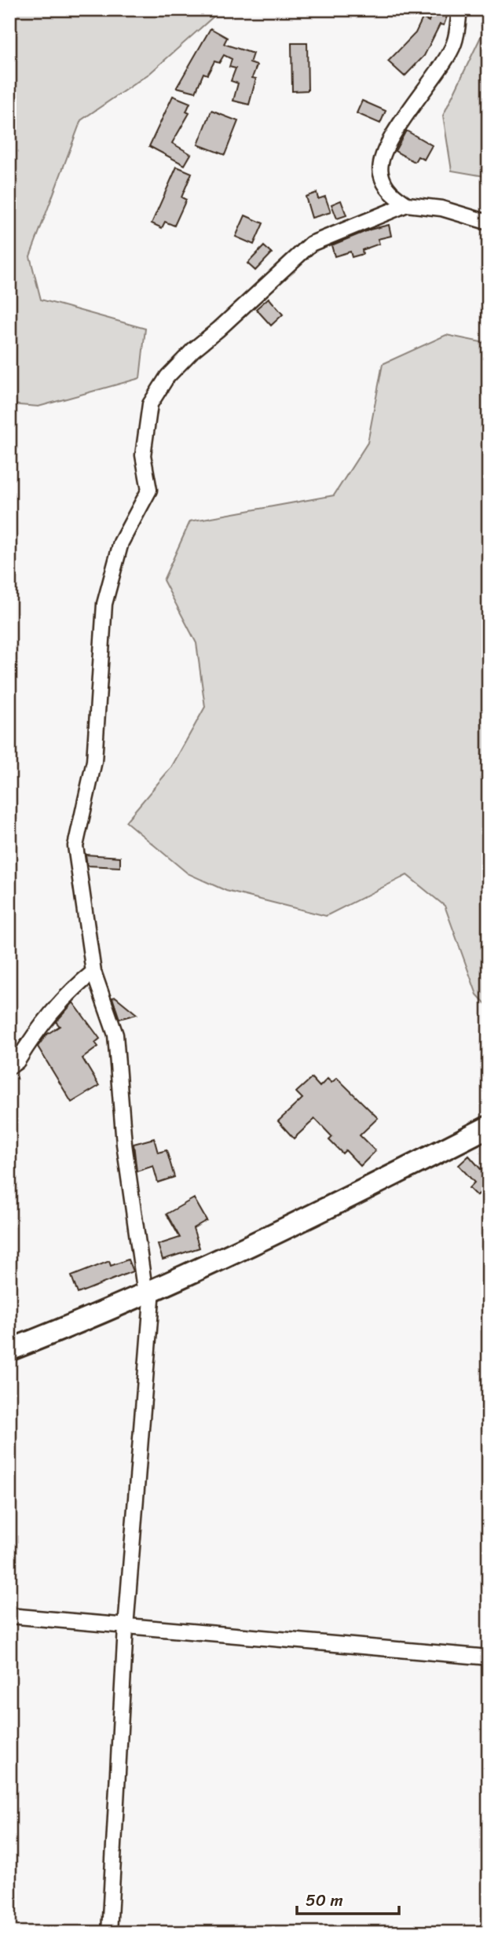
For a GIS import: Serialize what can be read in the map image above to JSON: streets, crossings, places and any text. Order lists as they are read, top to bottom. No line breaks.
{"scale_bar":"50 m"}
